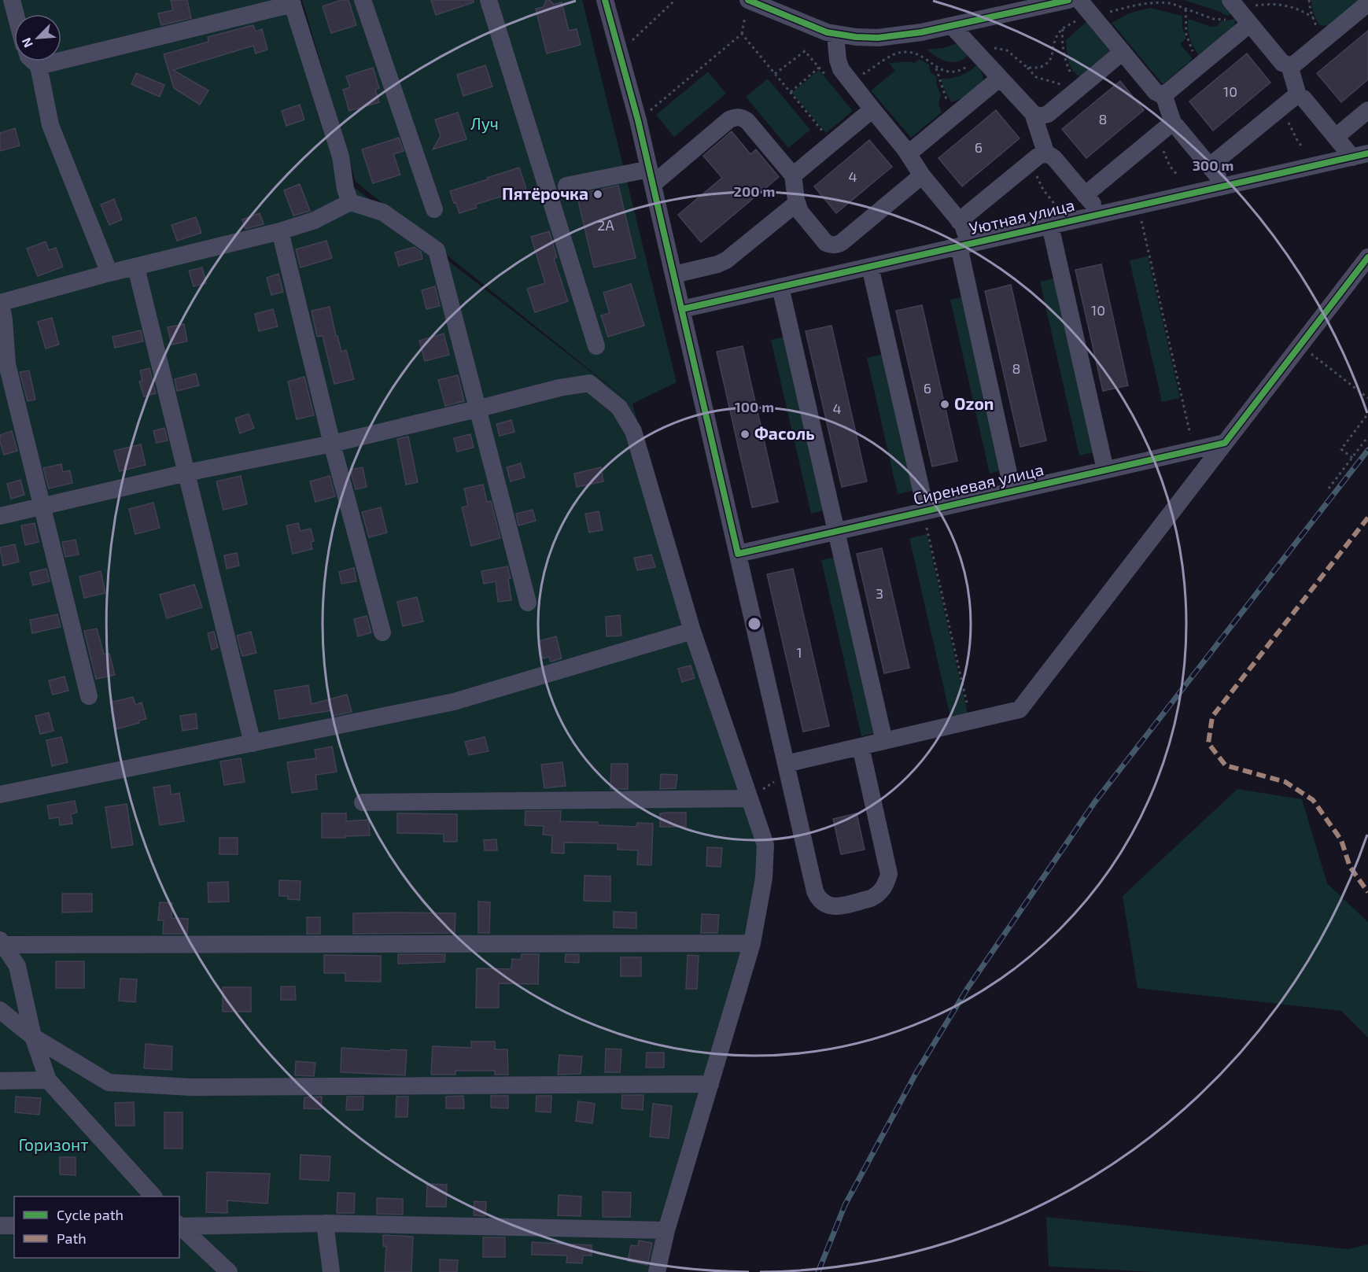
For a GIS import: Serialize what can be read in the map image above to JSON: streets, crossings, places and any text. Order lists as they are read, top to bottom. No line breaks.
{"streets":{"street":["Уютная улица","Сиреневая улица"]},"parks":["Луч","Горизонт"],"places":["Пятёрочка","Ozon","Фасоль"],"house_numbers":["10","8","6","4","2А","10","8","6","4","3","1"],"legend":["Cycle path","Path"],"north":"bottom left","rings":["300 m","200 m","100 m"]}
